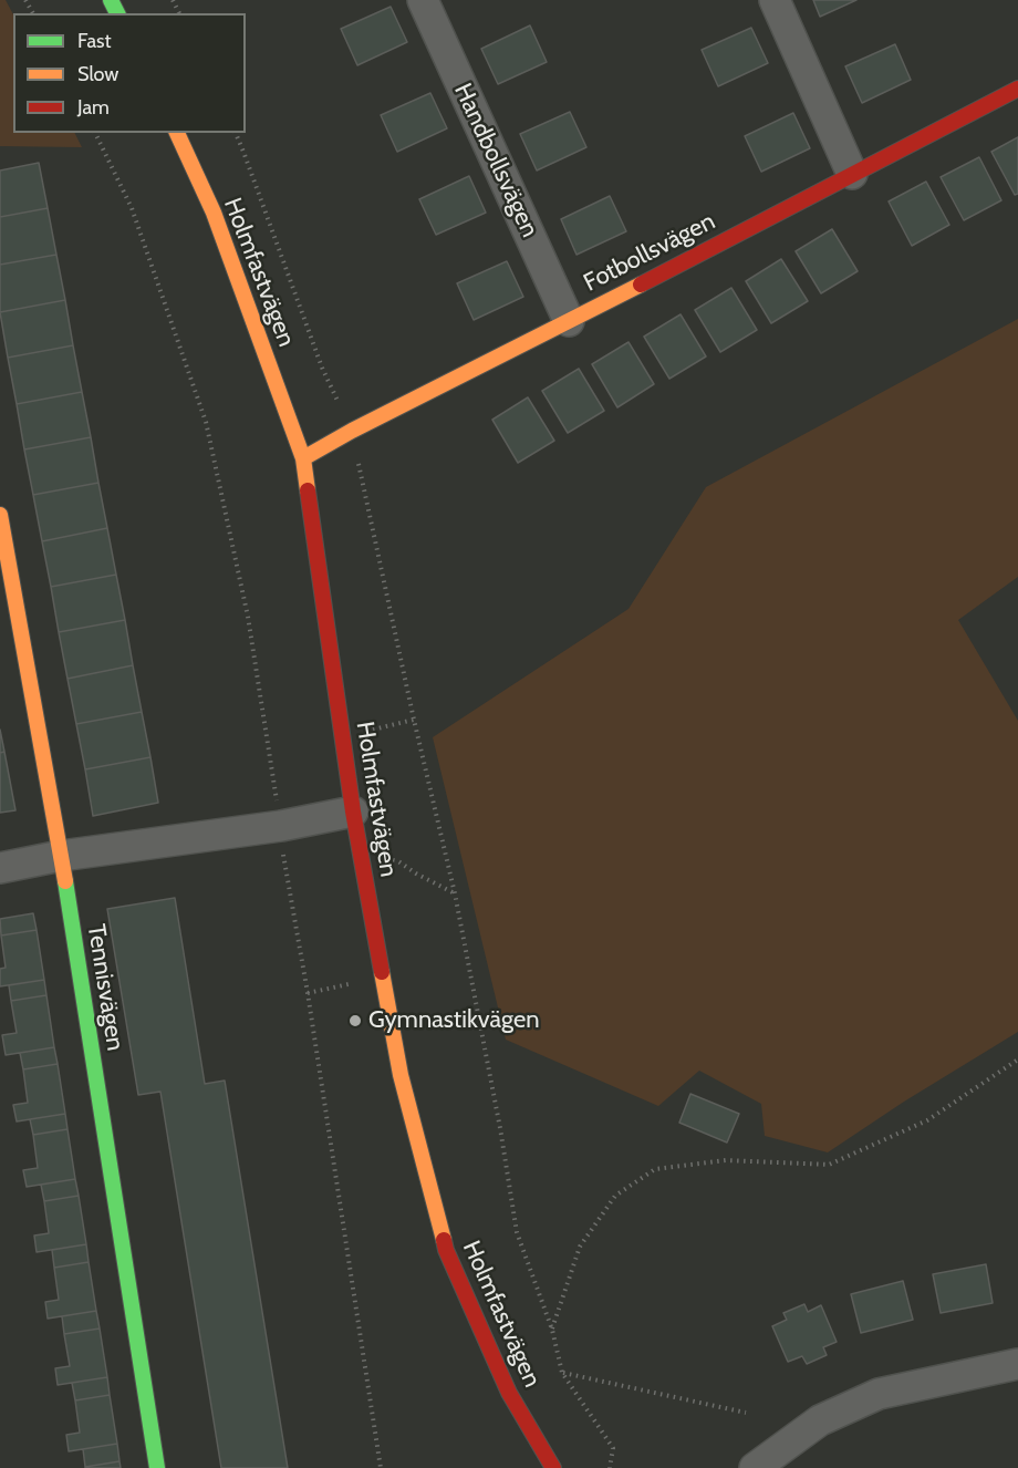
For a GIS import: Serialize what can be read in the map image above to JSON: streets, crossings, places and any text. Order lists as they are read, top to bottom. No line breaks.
{"streets":{"street":["Handbollsvägen","Fotbollsvägen","Holmfastvägen","Tennisvägen"]},"crossings":[["Handbollsvägen","Fotbollsvägen"],["Fotbollsvägen","Holmfastvägen"]],"places":["Gymnastikvägen"],"legend":["Fast","Slow","Jam"]}
